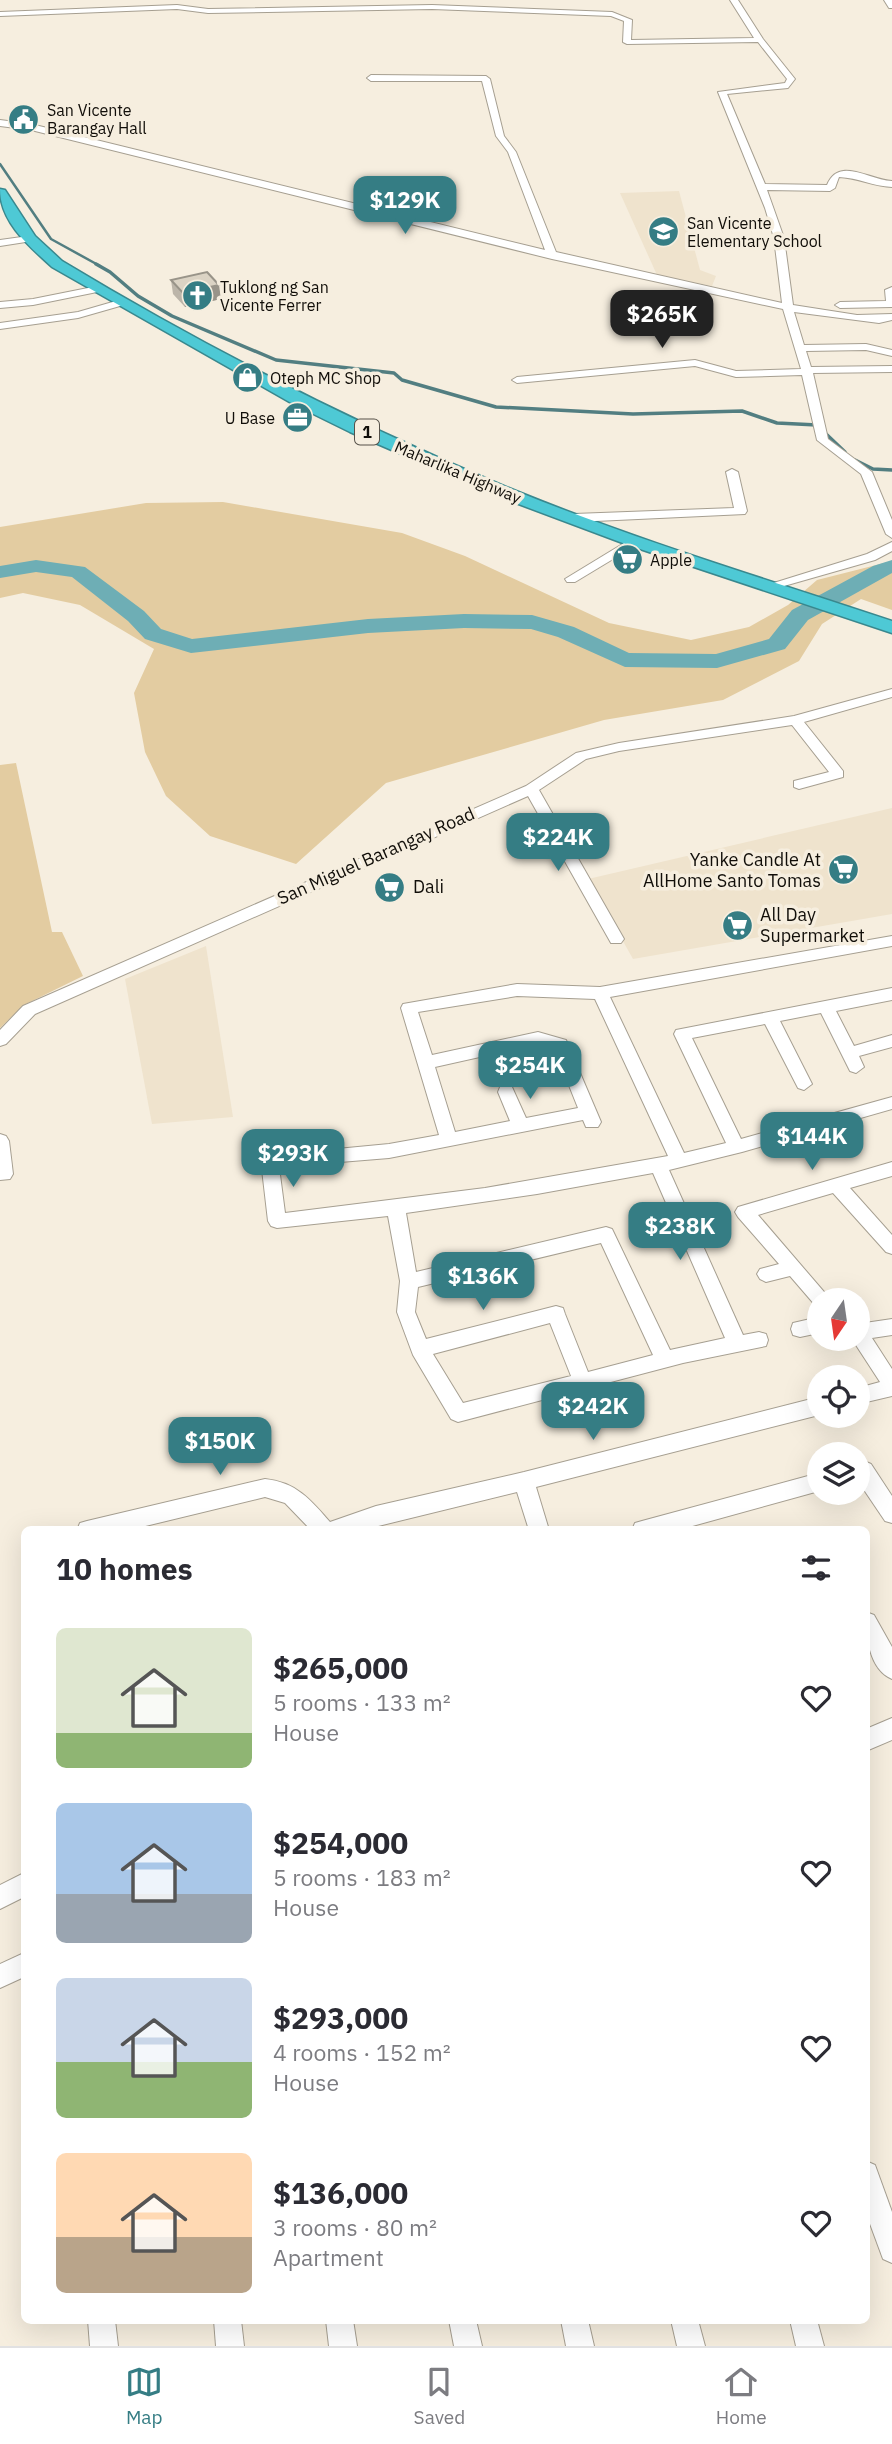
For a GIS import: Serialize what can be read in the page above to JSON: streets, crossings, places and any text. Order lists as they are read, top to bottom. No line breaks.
{"streets":{"highway":["1","Maharlika Highway"],"street":["San Miguel Barangay Road"]},"places":{"public building":["San Vicente Barangay Hall"],"school or university":["San Vicente Elementary School"],"church":["Tuklong ng San Vicente Ferrer"],"shop":["Oteph MC Shop"],"office":["U Base"],"supermarket":["Apple","Yanke Candle At AllHome Santo Tomas","Dali","All Day Supermarket"]},"north":"bottom","page":{"price":["$129K","$265K","$224K","$254K","$144K","$293K","$238K","$136K","$242K","$150K"],"heading":"10 homes","list":[{"name":"$265,000","note":"5 rooms · 133 m² · House"},{"name":"$254,000","note":"5 rooms · 183 m² · House"},{"name":"$293,000","note":"4 rooms · 152 m² · House"},{"name":"$136,000","note":"3 rooms · 80 m² · Apartment"}],"tabs":["Map","Saved","Home"]}}
